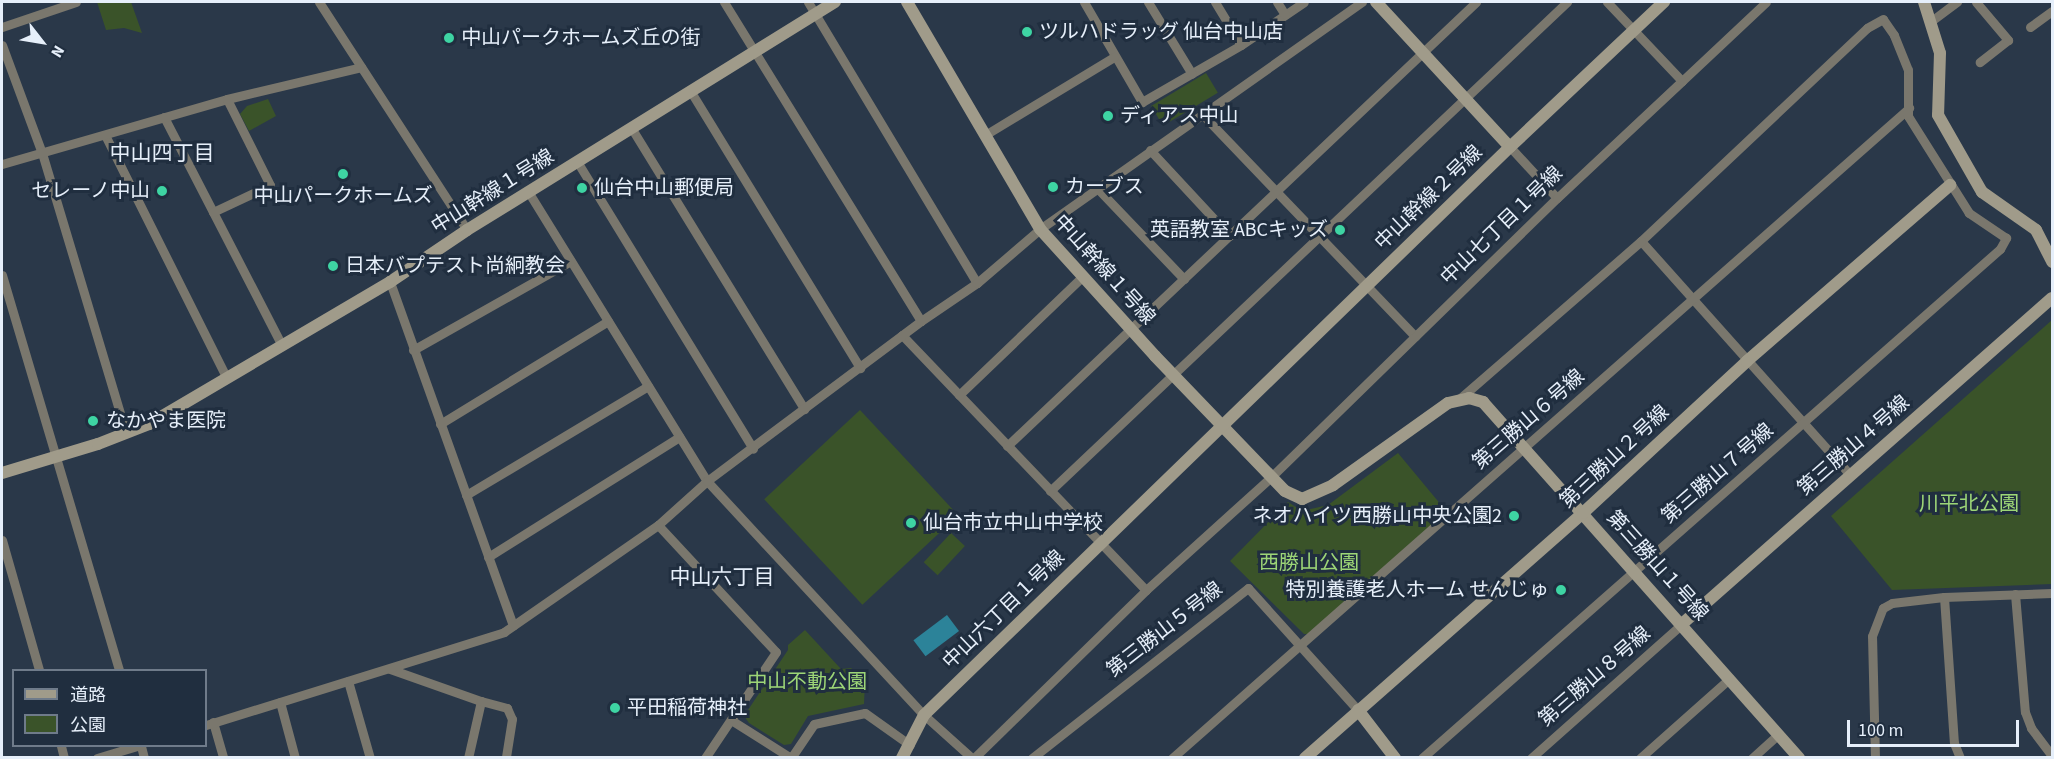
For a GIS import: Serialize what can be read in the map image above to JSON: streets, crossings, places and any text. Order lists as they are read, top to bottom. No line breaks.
{"streets":{"street":["中山幹線１号線","中山幹線２号線","中山七丁目１号線","第三勝山６号線","第三勝山４号線","第三勝山２号線","第三勝山７号線","第三勝山１号線","中山六丁目１号線","第三勝山５号線","第三勝山８号線"]},"crossings":[["中山幹線１号線","中山幹線２号線"],["中山幹線１号線","中山七丁目１号線"],["中山幹線１号線","中山六丁目１号線"],["中山幹線２号線","中山六丁目１号線"],["第三勝山６号線","第三勝山１号線"],["第三勝山６号線","第三勝山５号線"],["第三勝山４号線","第三勝山１号線"],["第三勝山４号線","第三勝山８号線"],["第三勝山２号線","第三勝山７号線"],["第三勝山２号線","第三勝山１号線"],["第三勝山２号線","第三勝山５号線"],["第三勝山７号線","第三勝山１号線"],["第三勝山１号線","第三勝山８号線"]],"districts":["中山四丁目","中山六丁目"],"parks":["川平北公園","西勝山公園","中山不動公園"],"places":["ツルハドラッグ 仙台中山店","中山パークホームズ丘の街","ディアス中山","中山パークホームズ","カーブス","仙台中山郵便局","セレーノ中山","英語教室 ABCキッズ","日本バプテスト尚絅教会","なかやま医院","ネオハイツ西勝山中央公園2","仙台市立中山中学校","特別養護老人ホーム せんじゅ","平田稲荷神社"],"legend":["道路","公園"],"scale_bar":"100 m","north":"bottom right"}
